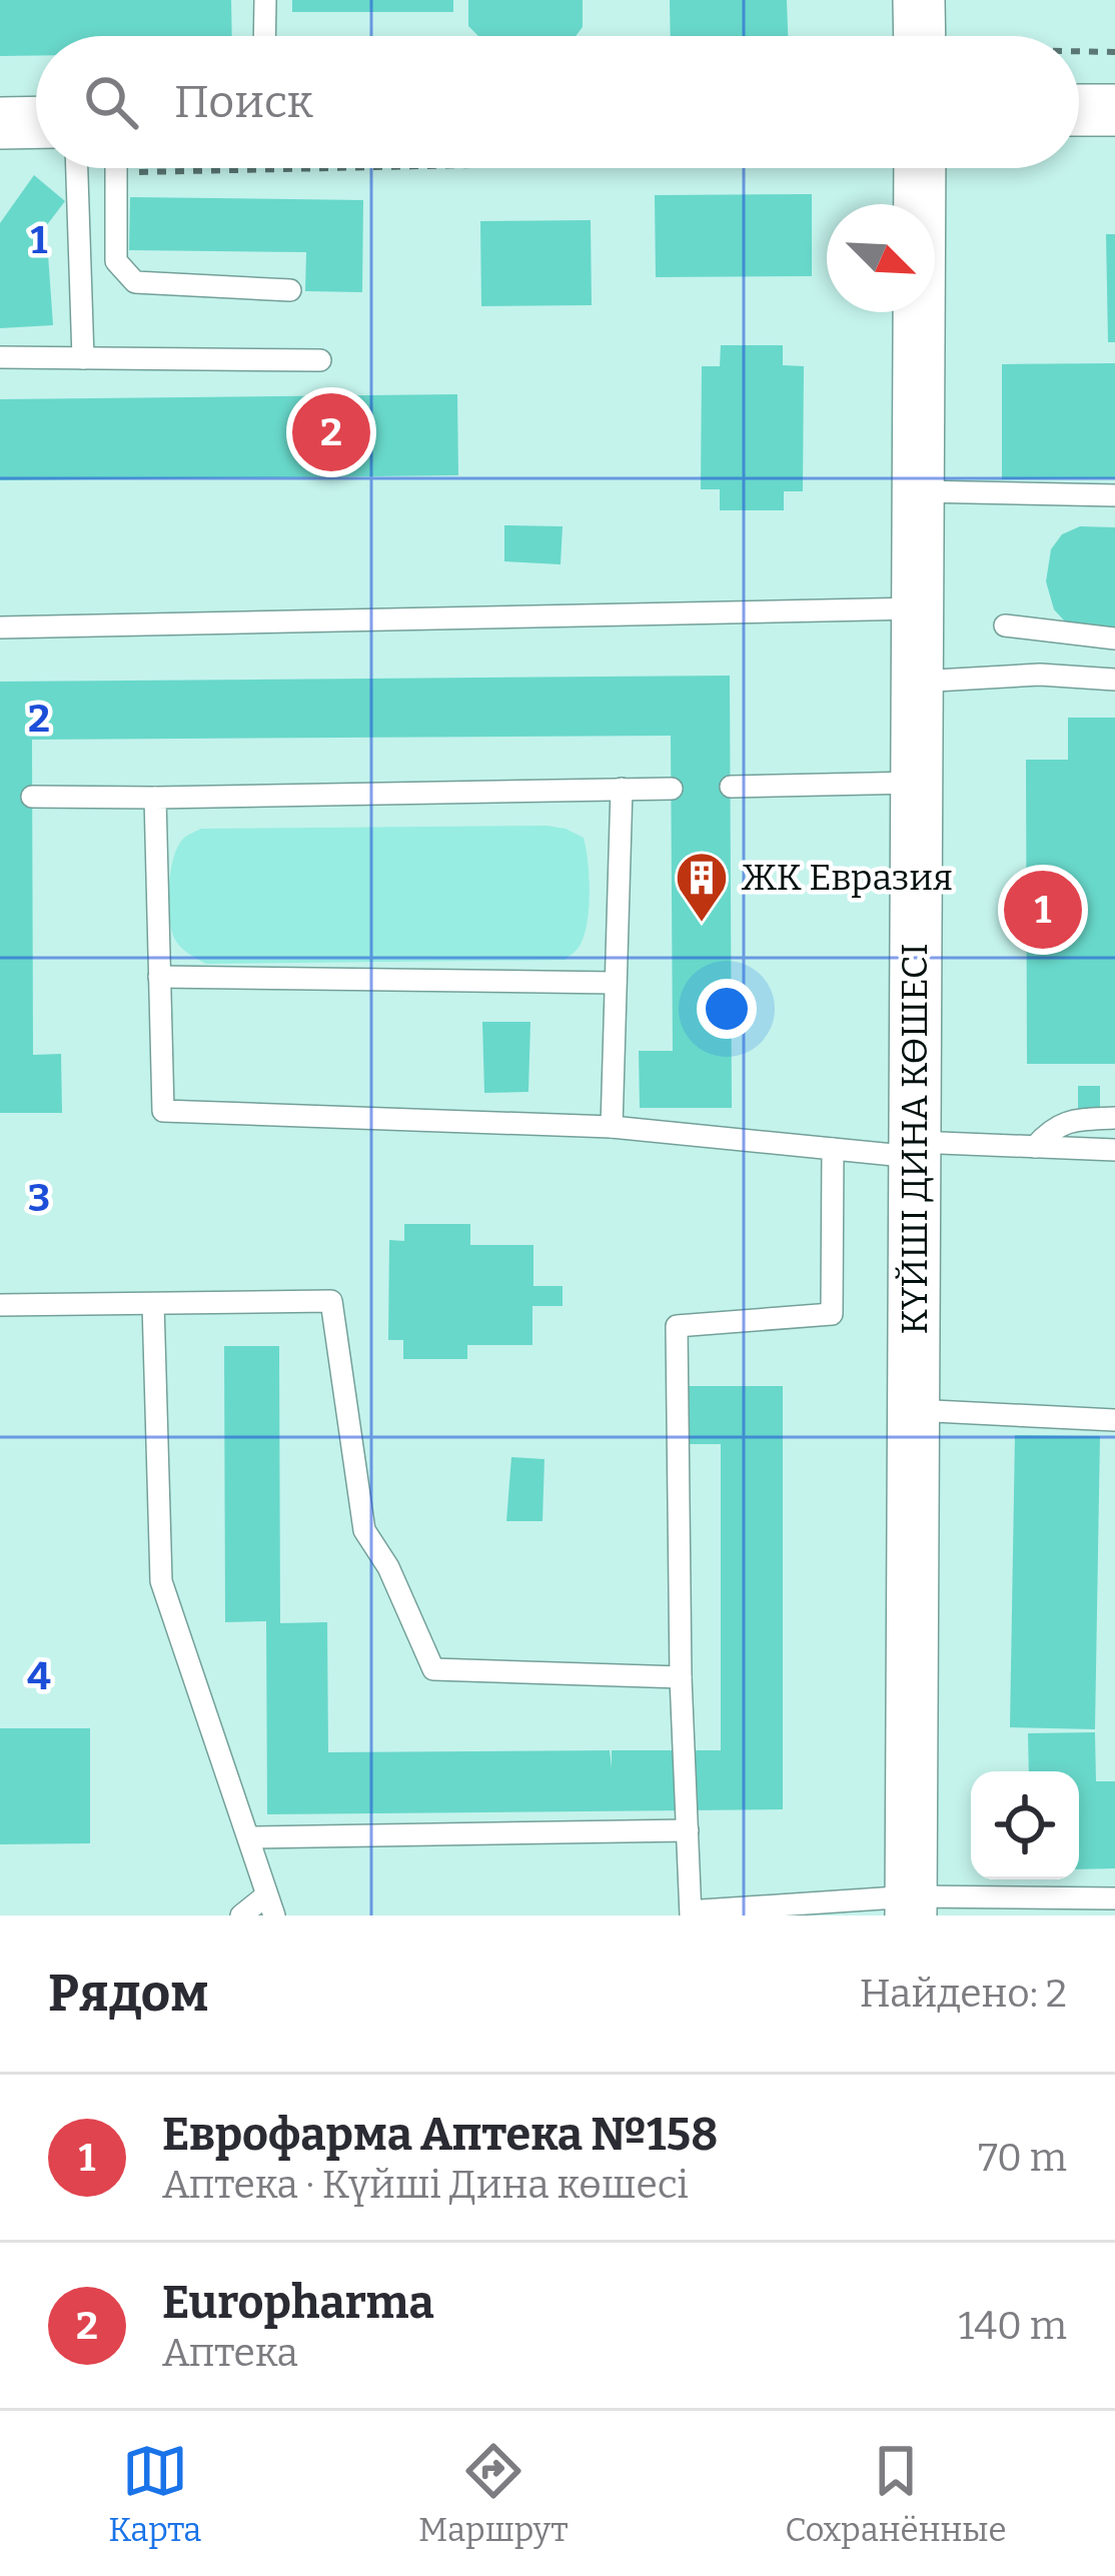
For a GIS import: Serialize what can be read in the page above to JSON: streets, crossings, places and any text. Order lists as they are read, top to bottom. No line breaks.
{"streets":{"street":["КҮЙШІ ДИНА КӨШЕСІ"]},"places":{"building":["ЖК Евразия"]},"north":"bottom right","page":{"search":"Поиск","pins":["2","1"],"heading":["Рядом","Найдено: 2"],"list":[{"mark":"1","name":"Еврофарма Аптека №158","note":"Аптека · Күйші Дина көшесі","value":"70 m"},{"mark":"2","name":"Europharma","note":"Аптека","value":"140 m"}],"nav":["Карта","Маршрут","Сохранённые"]},"grid":{"rows":["1","2","3","4"]}}
